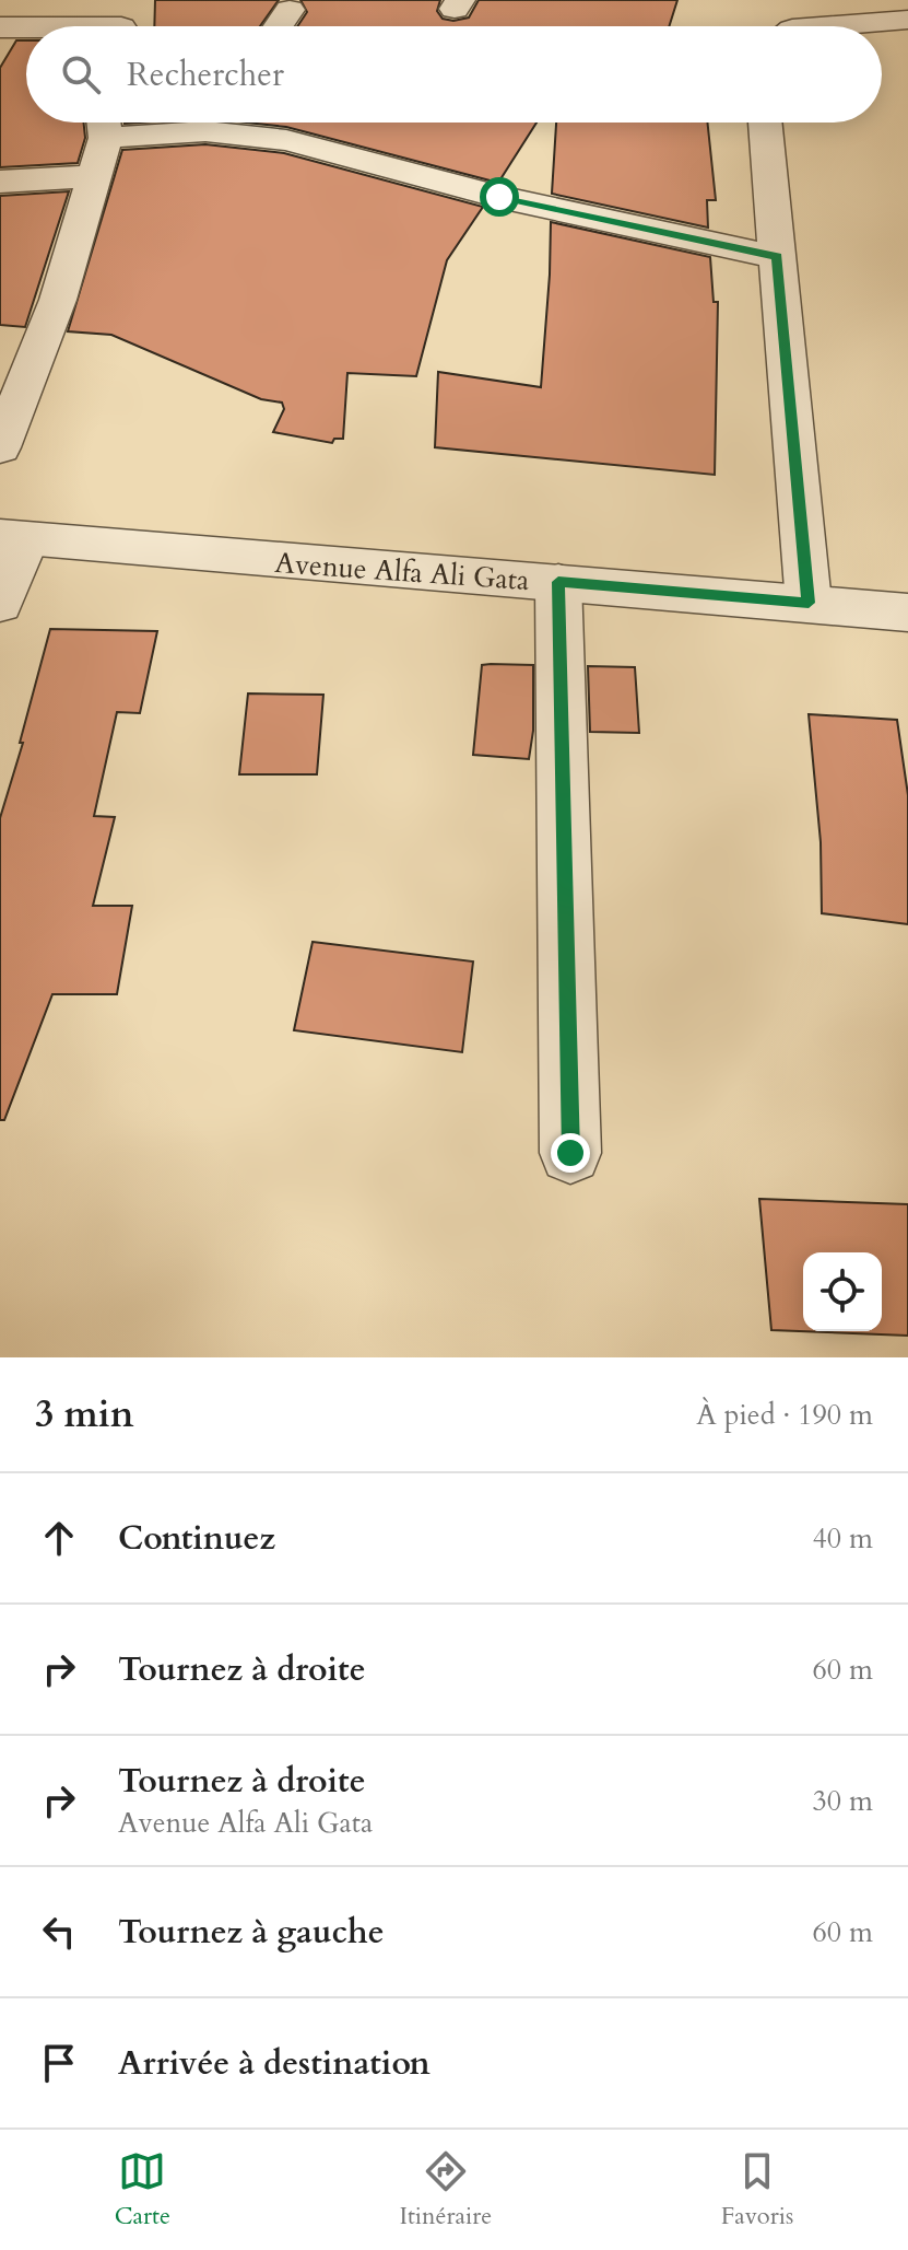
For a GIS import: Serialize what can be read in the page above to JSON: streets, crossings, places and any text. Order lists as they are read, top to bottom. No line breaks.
{"streets":{"street":["Avenue Alfa Ali Gata"]},"page":{"search":"Rechercher","heading":["3 min","À pied · 190 m"],"list":[["Continuez","40 m"],["Tournez à droite","60 m"],["Tournez à droite","Avenue Alfa Ali Gata","30 m"],["Tournez à gauche","60 m"],"Arrivée à destination"],"nav":["Carte","Itinéraire","Favoris"]}}
